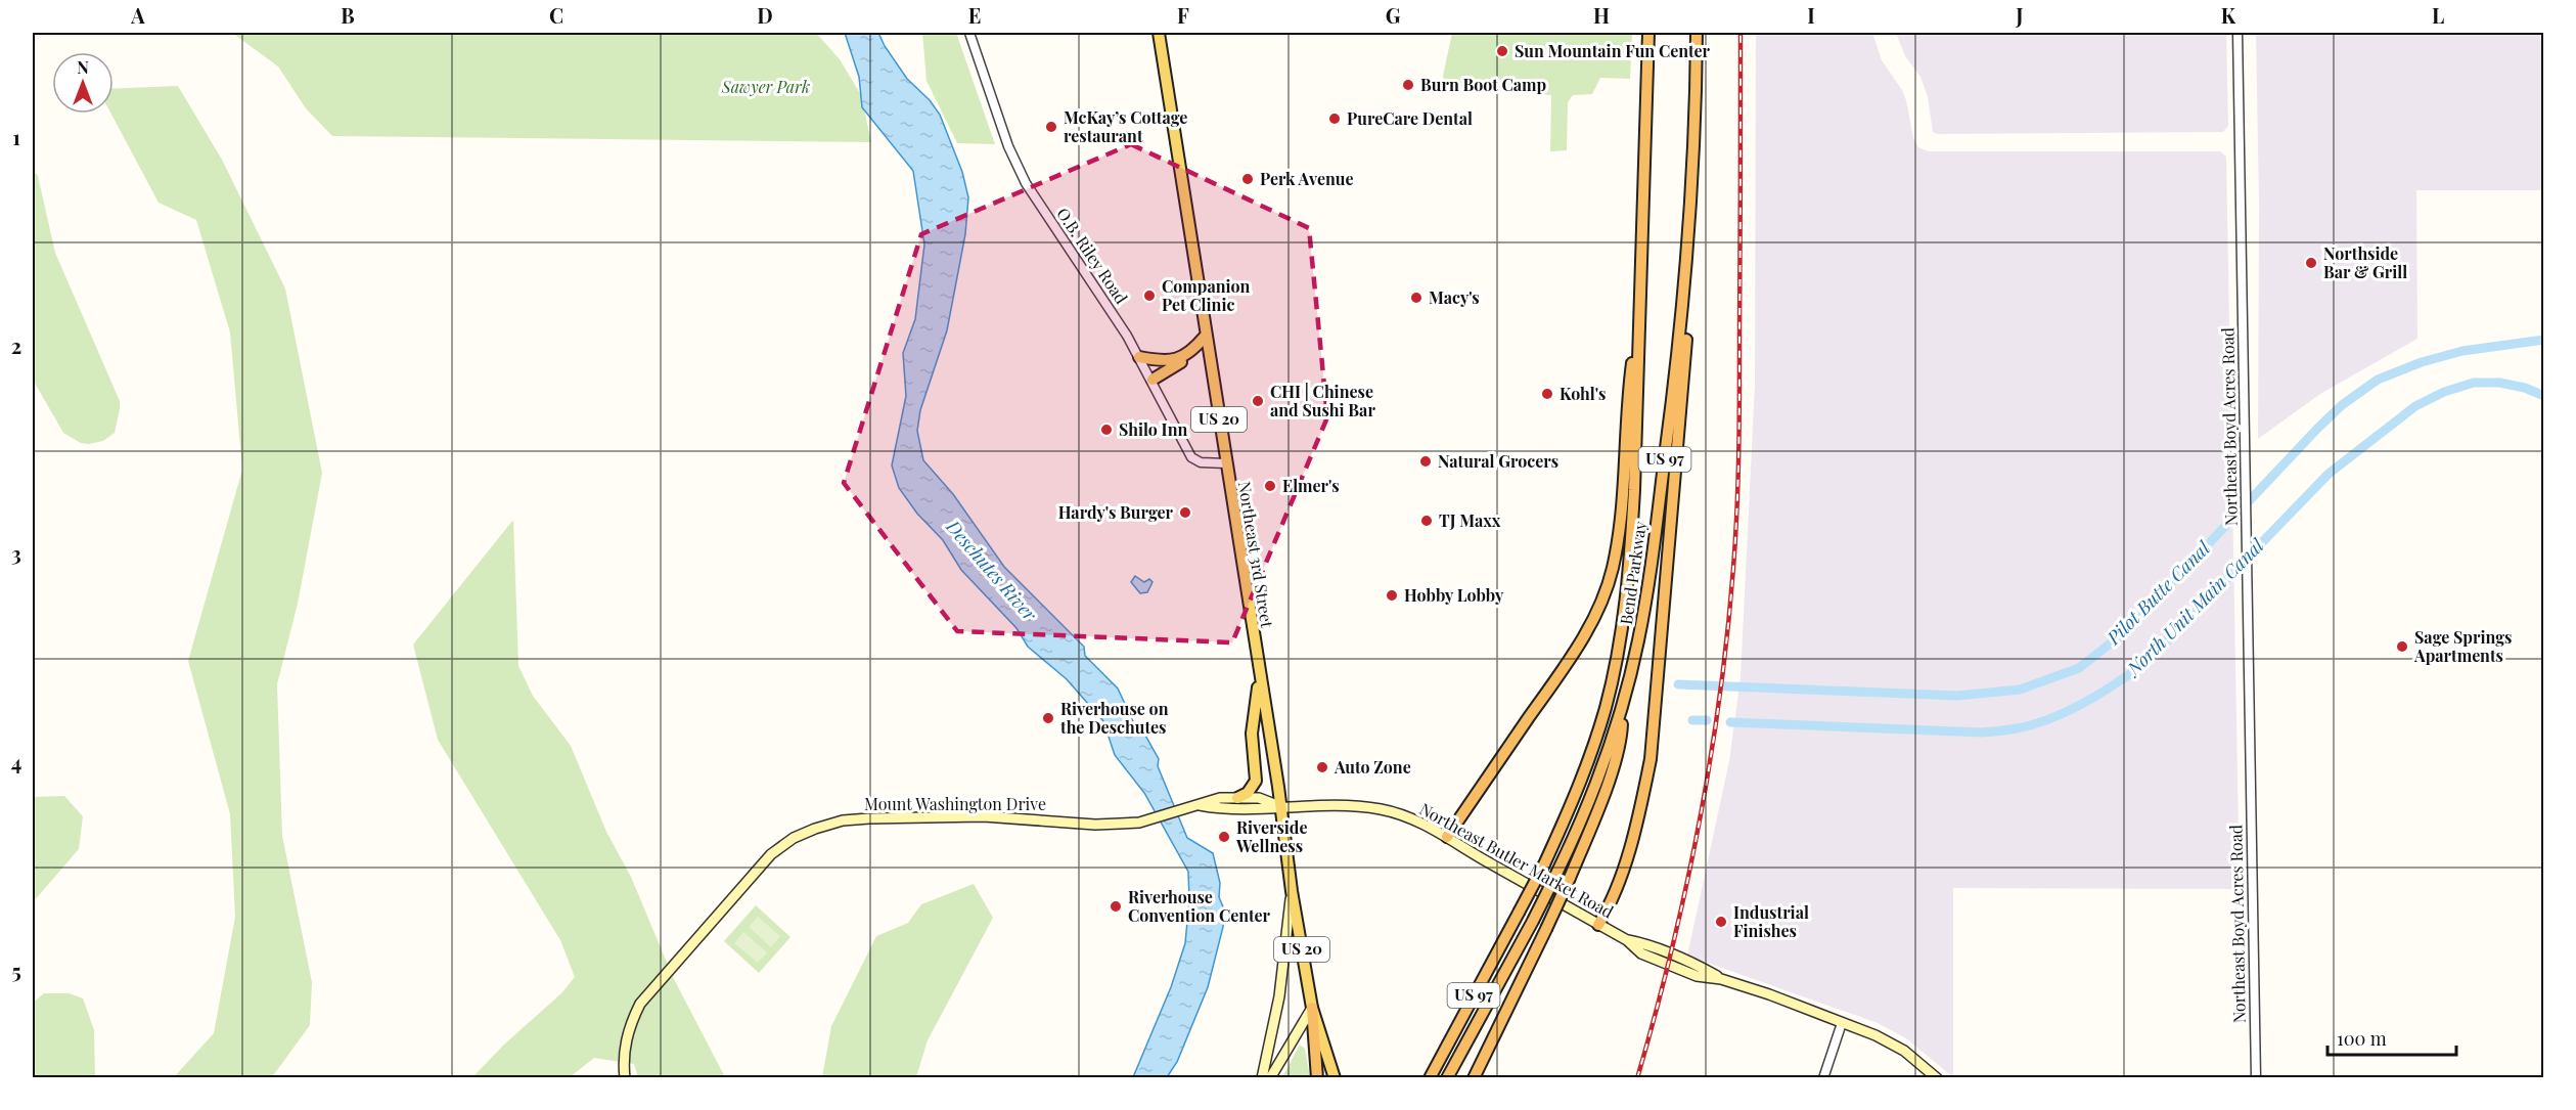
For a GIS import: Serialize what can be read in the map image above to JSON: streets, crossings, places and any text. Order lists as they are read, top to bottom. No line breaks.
{"streets":{"highway":["US 97","Bend Parkway"],"main road":["US 20","Northeast 3rd Street","Mount Washington Drive","Northeast Butler Market Road"],"street":["O.B. Riley Road","Northeast Boyd Acres Road"]},"crossings":[["O.B. Riley Road","Northeast 3rd Street"],["Northeast 3rd Street","Mount Washington Drive"],["Northeast 3rd Street","Northeast Butler Market Road"],["Mount Washington Drive","Northeast Butler Market Road"]],"water":["Deschutes River","Pilot Butte Canal","North Unit Main Canal"],"parks":["Sawyer Park"],"places":["Sun Mountain Fun Center","Burn Boot Camp","PureCare Dental","McKay’s Cottage restaurant","Perk Avenue","Northside Bar & Grill","Companion Pet Clinic","Macy's","Kohl's","CHI | Chinese and Sushi Bar","Shilo Inn","Natural Grocers","Elmer's","Hardy's Burger","TJ Maxx","Hobby Lobby","Sage Springs Apartments","Riverhouse on the Deschutes","Auto Zone","Riverside Wellness","Riverhouse Convention Center","Industrial Finishes"],"scale_bar":"100 m","north":"top","grid":{"columns":["A","B","C","D","E","F","G","H","I","J","K","L"],"rows":["1","2","3","4","5"]}}
